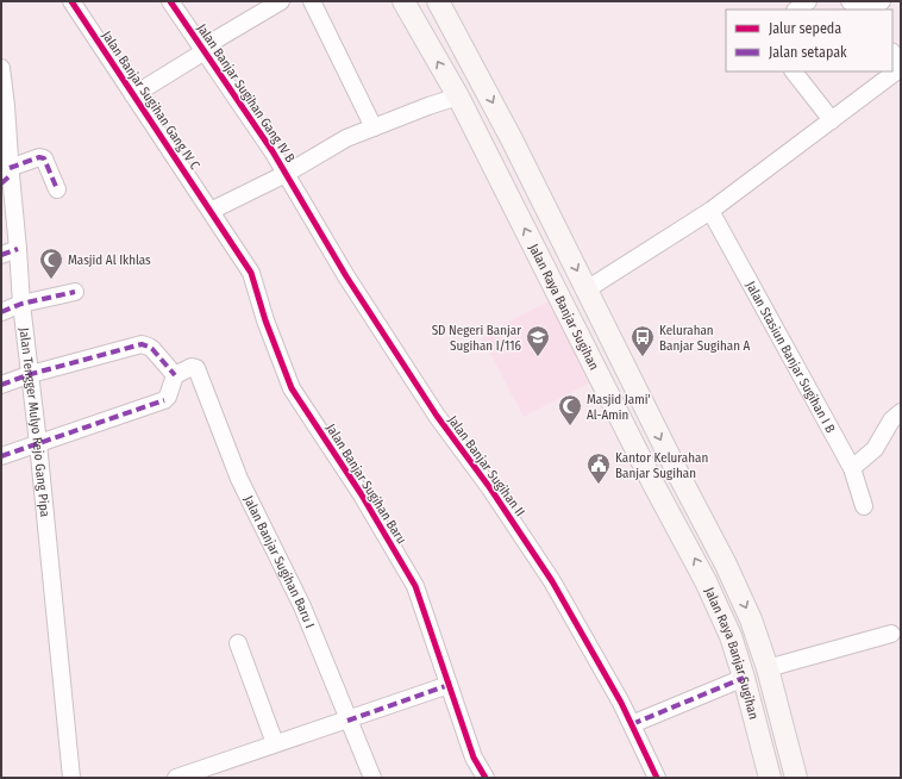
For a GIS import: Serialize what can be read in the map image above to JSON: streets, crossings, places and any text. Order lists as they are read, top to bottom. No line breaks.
{"streets":{"main road":["Jalan Raya Banjar Sugihan"],"street":["Jalan Banjar Sugihan Gang IV B","Jalan Banjar Sugihan Gang IV C","Jalan Stasiun Banjar Sugihan I B","Jalan Tengger Mulyo Rejo Gang Pipa","Jalan Banjar Sugihan II","Jalan Banjar Sugihan Baru","Jalan Banjar Sugihan Baru I"]},"crossings":[["Jalan Banjar Sugihan Gang IV B","Jalan Banjar Sugihan II"],["Jalan Banjar Sugihan Gang IV C","Jalan Banjar Sugihan Baru"]],"places":{"mosque":["Masjid Al Ikhlas","Masjid Jami' Al-Amin"],"school or university":["SD Negeri Banjar Sugihan I/116"],"bus stop":["Kelurahan Banjar Sugihan A"],"public building":["Kantor Kelurahan Banjar Sugihan"]},"legend":["Jalur sepeda","Jalan setapak"]}
